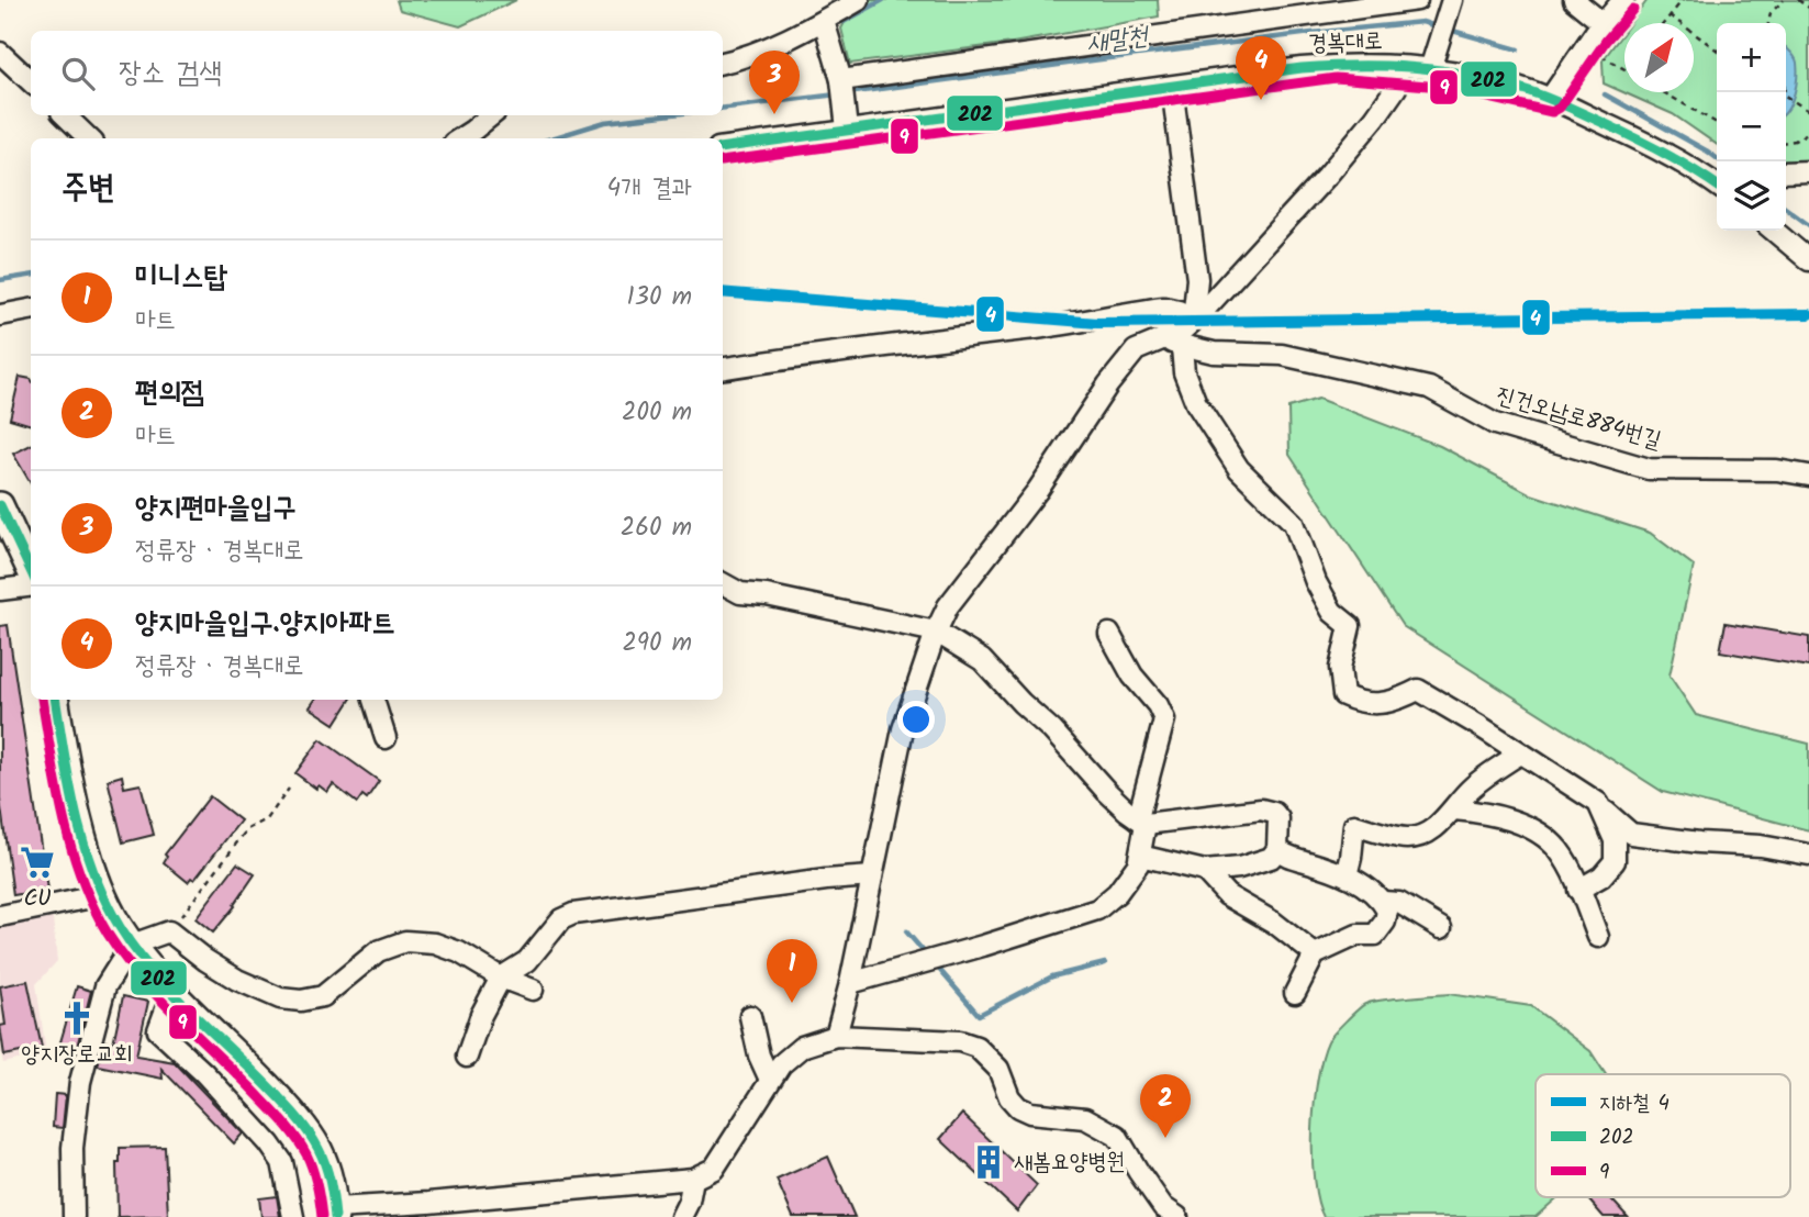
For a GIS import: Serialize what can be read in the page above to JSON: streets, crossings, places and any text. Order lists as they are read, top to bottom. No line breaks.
{"streets":{"street":["경복대로","진건오남로884번길"]},"water":["새말천"],"places":{"supermarket":["CU"],"church":["양지장로교회"],"building":["새봄요양병원"]},"lines":["transit line 9","transit line 202","metro line 4"],"legend":["지하철 4","202","9"],"north":"top right","page":{"map_buttons":["+","−"],"search":"장소 검색","pins":["4","3","1","2"],"heading":["주변","4개 결과"],"list":[{"mark":"1","name":"미니스탑","note":"마트","value":"130 m"},{"mark":"2","name":"편의점","note":"마트","value":"200 m"},{"mark":"3","name":"양지편마을입구","note":"정류장 · 경복대로","value":"260 m"},{"mark":"4","name":"양지마을입구.양지아파트","note":"정류장 · 경복대로","value":"290 m"}]}}
